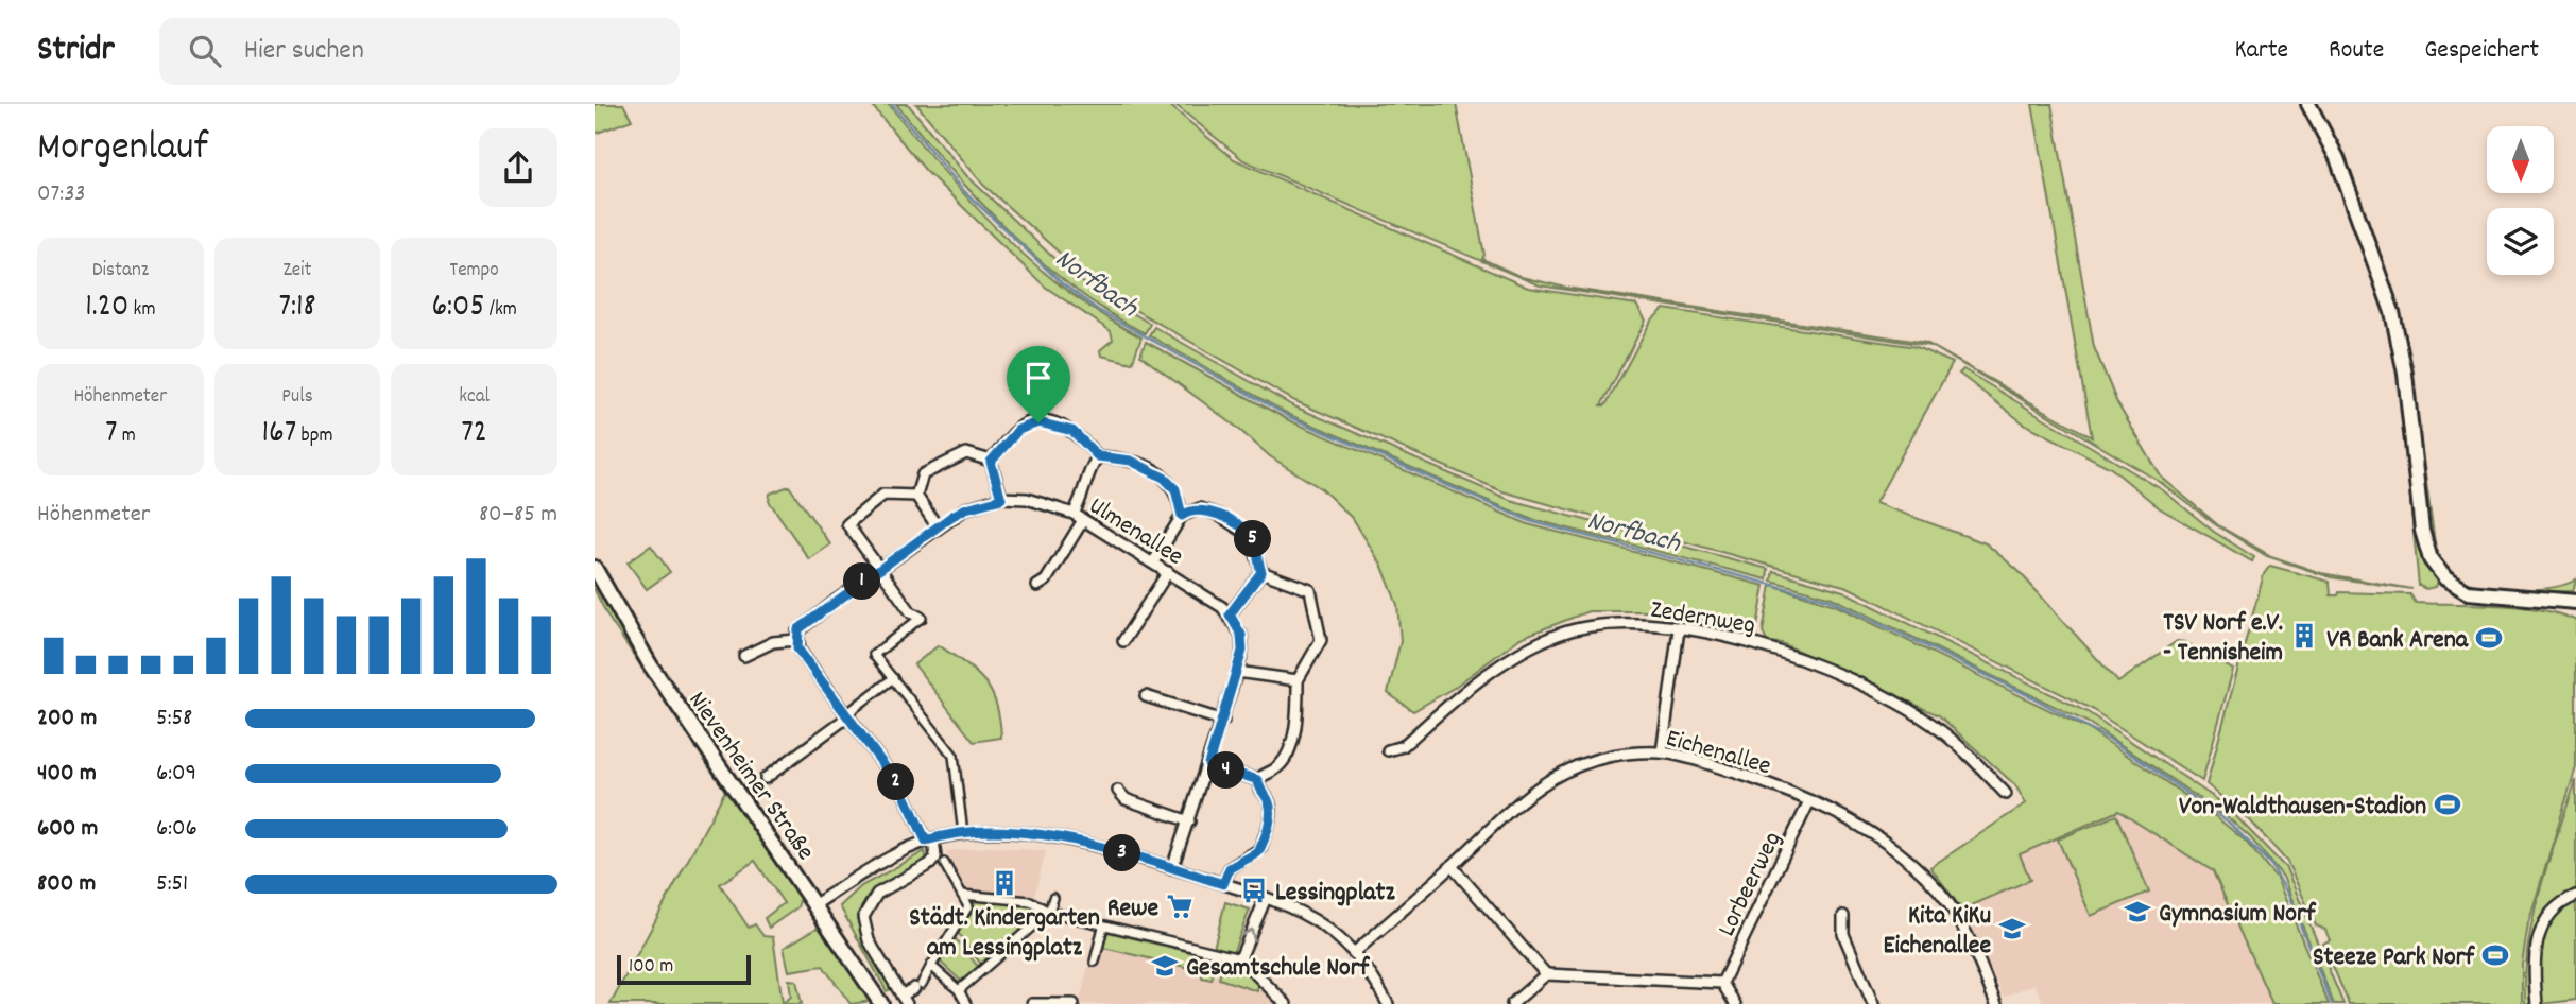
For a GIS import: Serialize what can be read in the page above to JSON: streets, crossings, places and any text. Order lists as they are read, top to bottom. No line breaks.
{"streets":{"street":["Ulmenallee","Zedernweg","Eichenallee","Nievenheimer Straße","Lorbeerweg"]},"crossings":[["Eichenallee","Lorbeerweg"]],"water":["Norfbach"],"places":{"building":["TSV Norf e.V. - Tennisheim","Städt. Kindergarten am Lessingplatz"],"sports":["VR Bank Arena","Von-Waldthausen-Stadion","Steeze Park Norf"],"bus stop":["Lessingplatz"],"supermarket":["Rewe"],"school or university":["Gymnasium Norf","Kita KiKu Eichenallee","Gesamtschule Norf"]},"scale_bar":"100 m","north":"bottom","page":{"header":"Stridr","search":"Hier suchen","nav":["Karte","Route","Gespeichert"],"heading":["Morgenlauf","07:33"],"stats":[["Distanz","1.20 km"],["Zeit","7:18"],["Tempo","6:05 /km"],["Höhenmeter","7 m"],["Puls","167 bpm"],["kcal","72"]],"chart":["Höhenmeter","80–85 m"],"pins":["5","1","4","2","3"],"list":[{"name":"200 m","note":"5:58"},{"name":"400 m","note":"6:09"},{"name":"600 m","note":"6:06"},{"name":"800 m","note":"5:51"}],"scale":"100 m"}}
